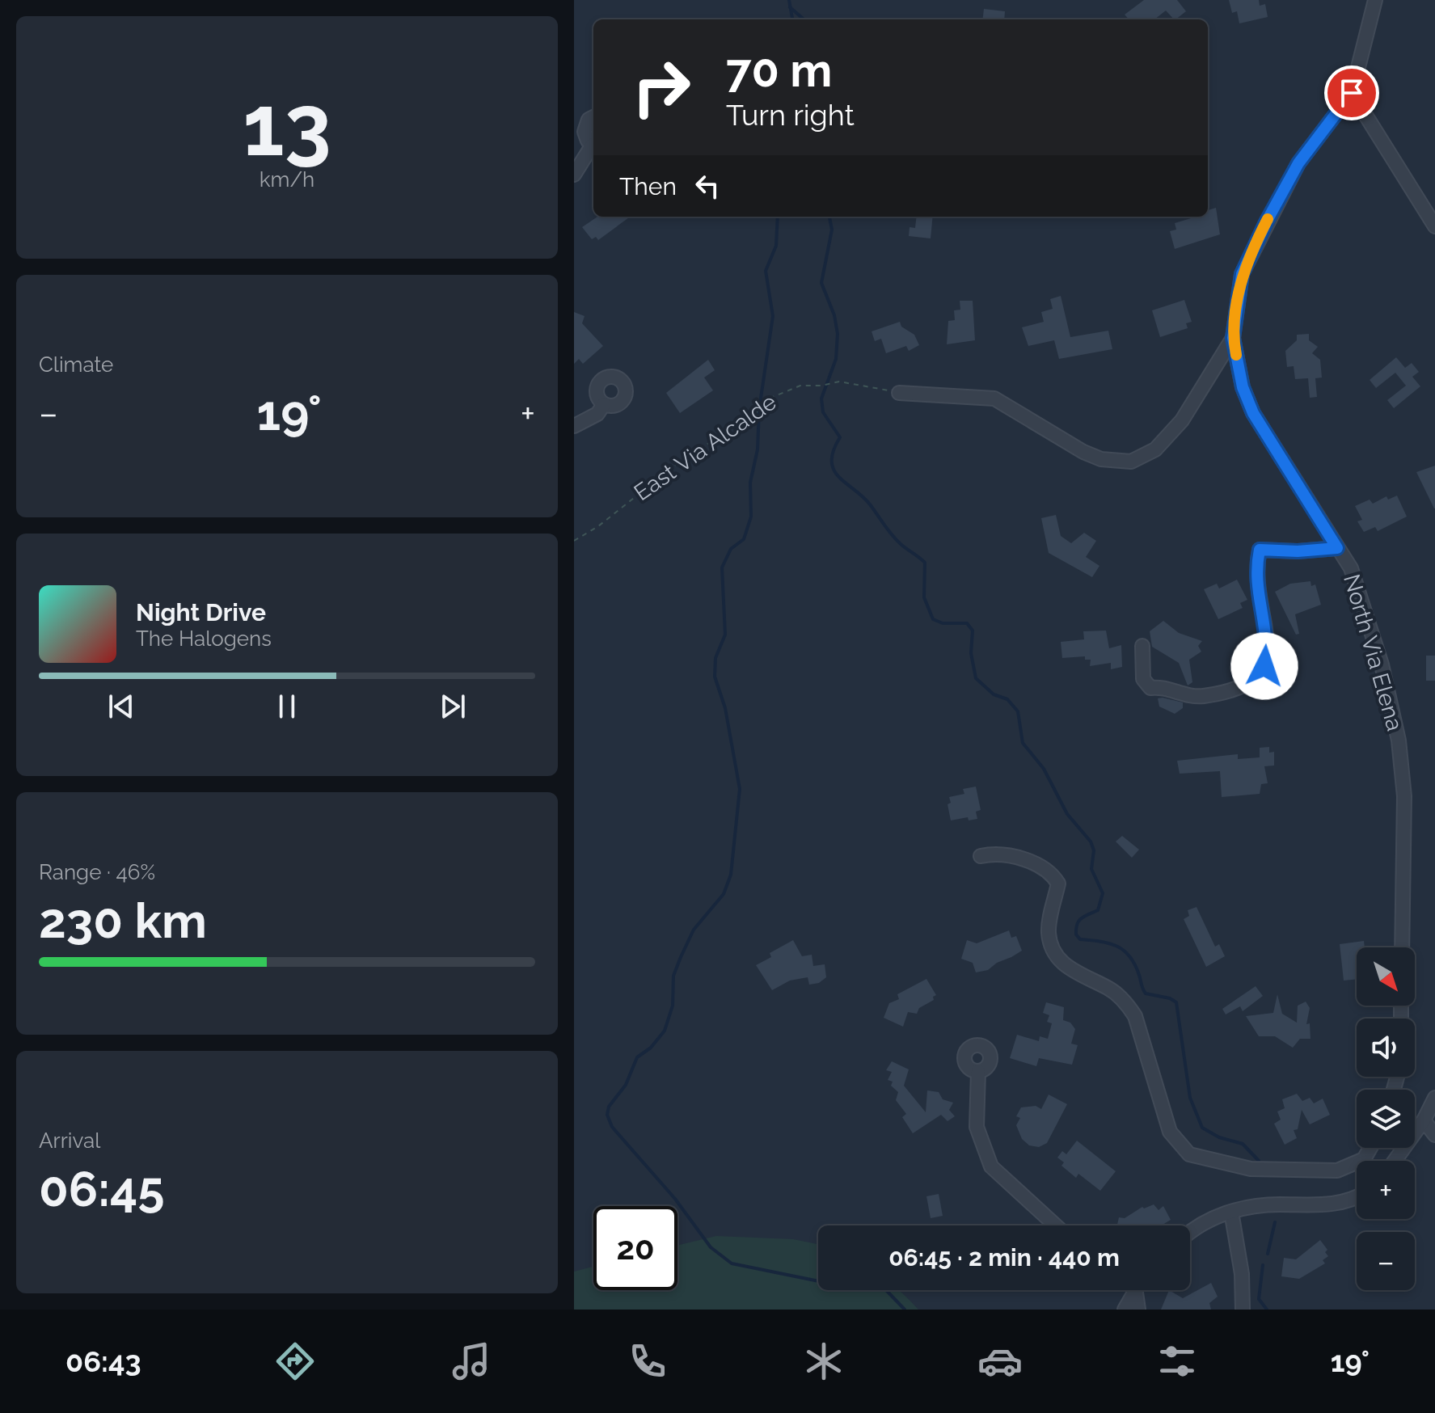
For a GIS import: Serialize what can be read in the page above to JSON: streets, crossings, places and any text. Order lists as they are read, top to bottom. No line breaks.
{"streets":{"street":["North Via Elena"],"path":["East Via Alcalde"]},"north":"bottom right","page":{"tile":[["13","km/h"],"Climate",["Range · 46%","230 km"],["Arrival","06:45"]],"turn":["70 m","Turn right"],"then":"Then","heat":["−","19°","+"],"song":["Night Drive","The Halogens"],"map_buttons":["+","−"],"limit":"20","trip":"06:45 · 2 min · 440 m","tabs":["06:43","19°"]}}
